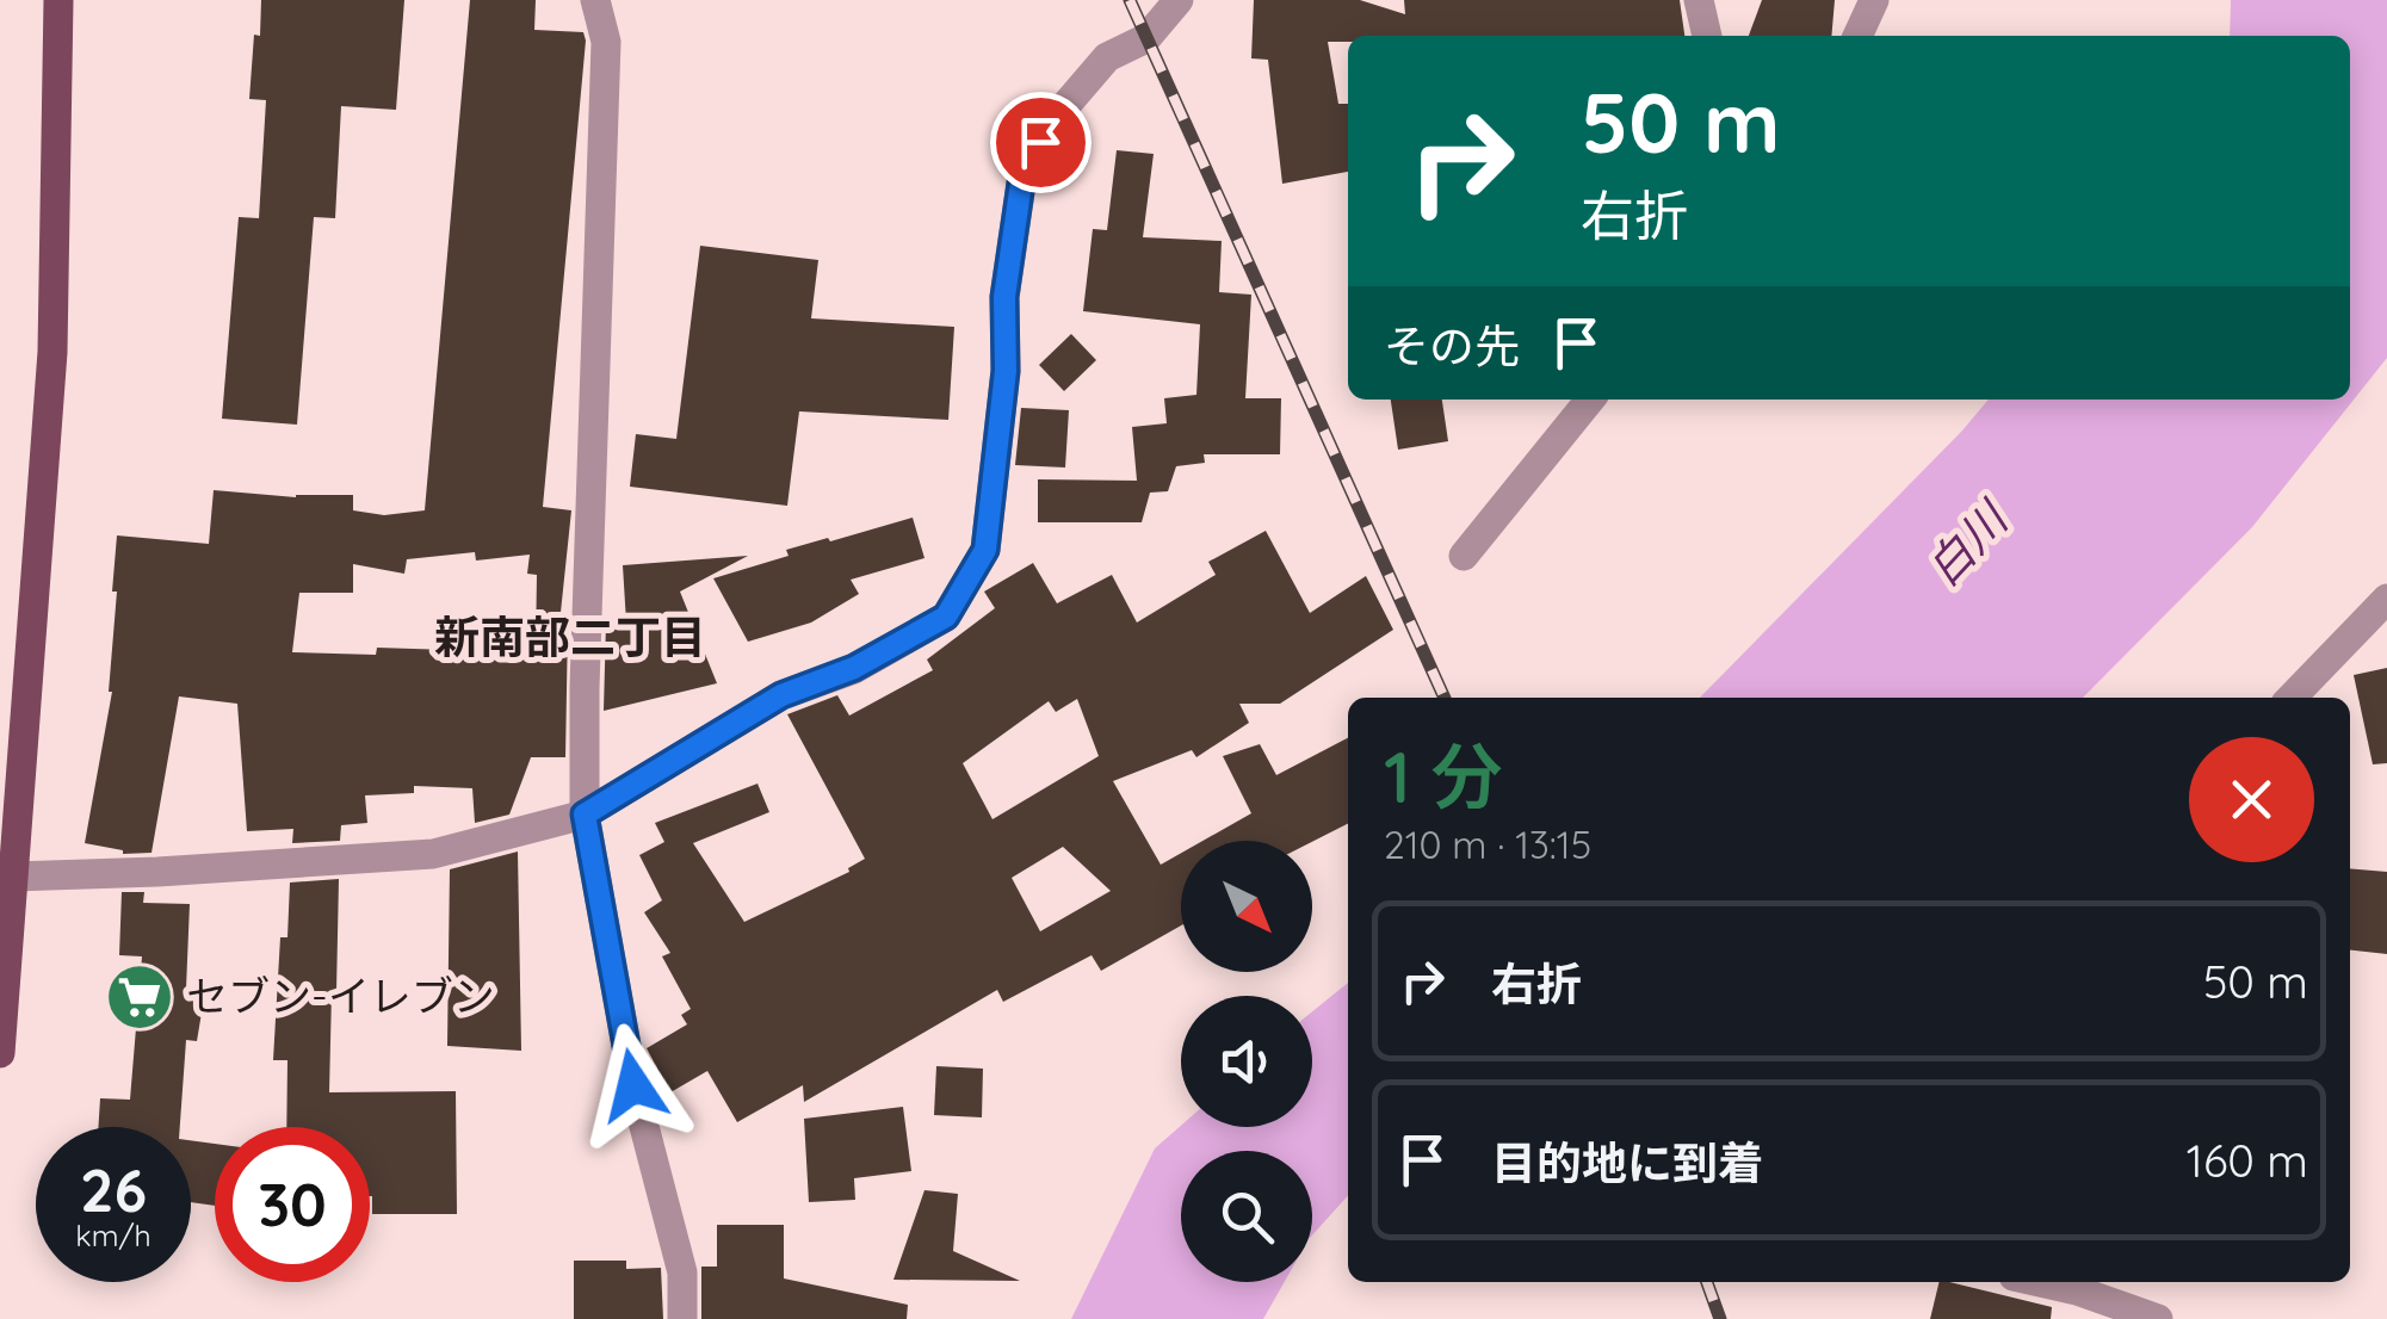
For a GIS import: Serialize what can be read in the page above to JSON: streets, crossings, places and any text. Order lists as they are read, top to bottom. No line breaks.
{"districts":["新南部二丁目"],"water":["白川"],"places":{"supermarket":["セブン-イレブン"]},"north":"bottom right","page":{"turn":["50 m","右折"],"then":"その先","heading":["1 分","210 m · 13:15"],"list":[{"name":"右折","value":"50 m"},{"name":"目的地に到着","value":"160 m"}],"speed":"26 km/h","limit":"30"}}
